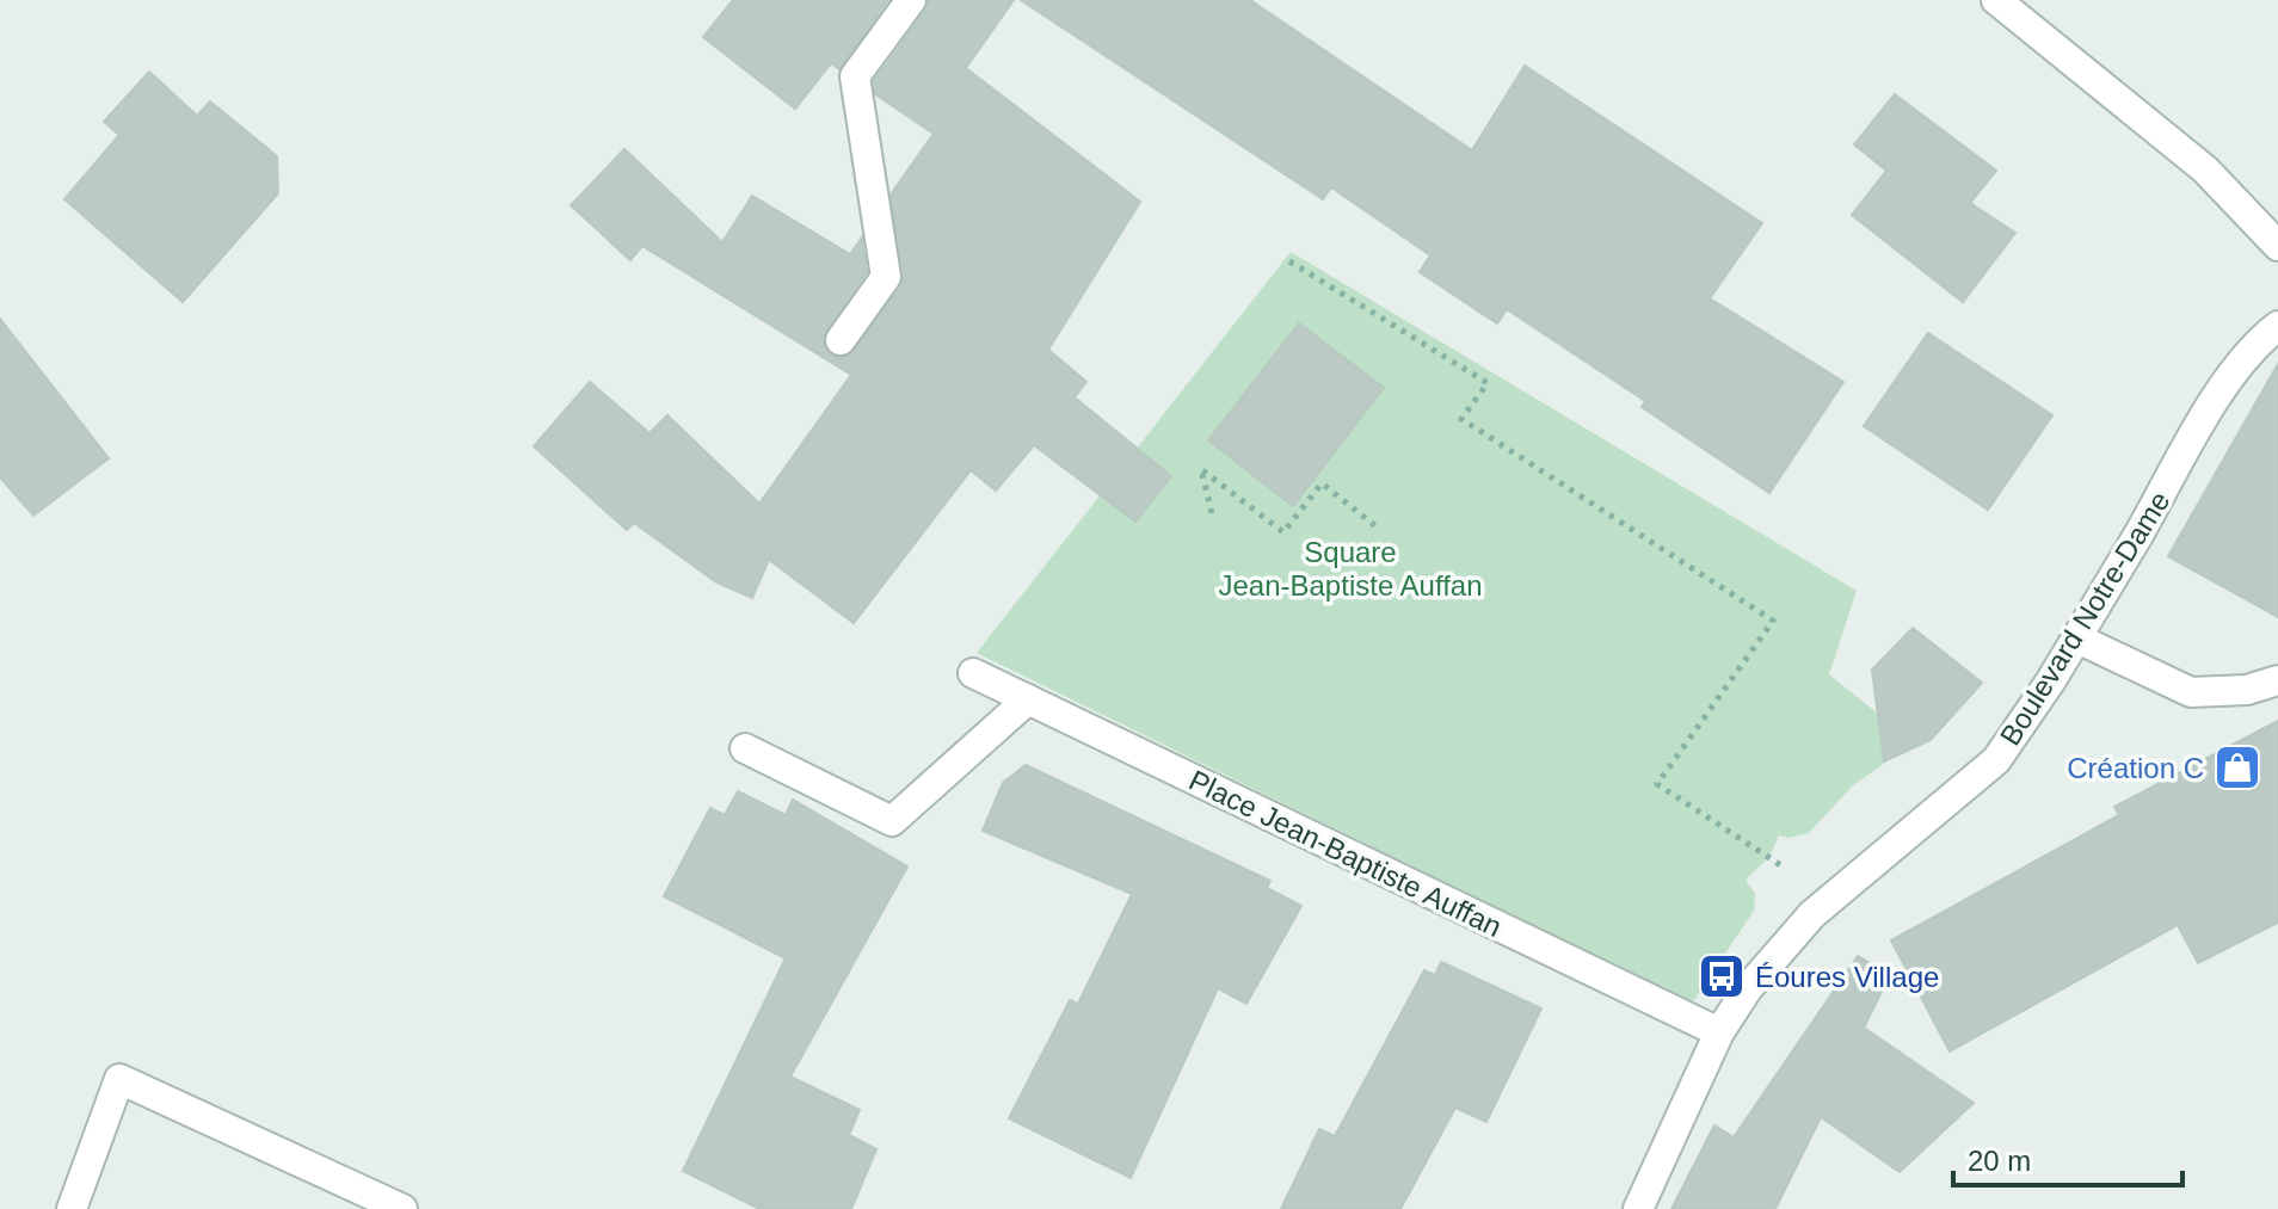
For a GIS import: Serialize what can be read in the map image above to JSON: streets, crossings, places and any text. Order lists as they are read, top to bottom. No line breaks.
{"streets":{"street":["Boulevard Notre-Dame","Place Jean-Baptiste Auffan"]},"crossings":[["Boulevard Notre-Dame","Place Jean-Baptiste Auffan"]],"parks":["Square Jean-Baptiste Auffan"],"places":{"shop":["Création C"],"bus stop":["Éoures Village"]},"scale_bar":"20 m"}
